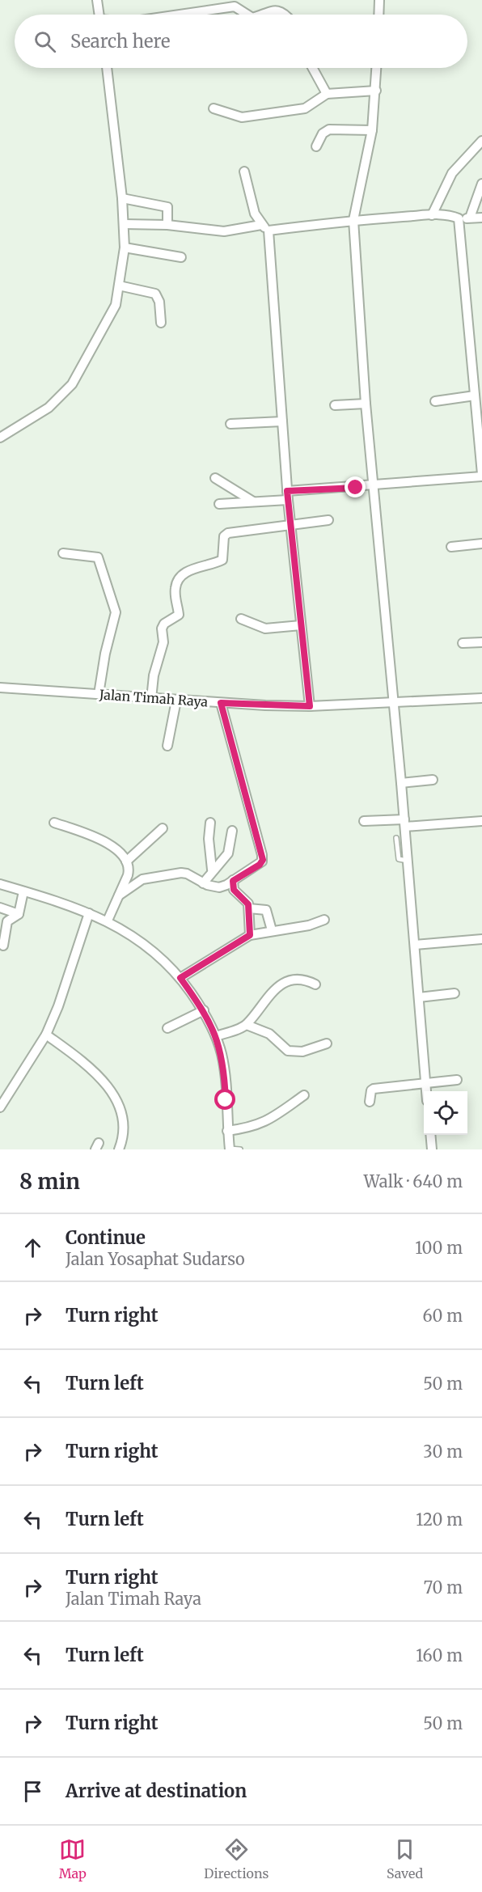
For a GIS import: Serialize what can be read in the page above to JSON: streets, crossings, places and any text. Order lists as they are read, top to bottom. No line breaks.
{"streets":{"street":["Jalan Timah Raya"]},"page":{"search":"Search here","heading":["8 min","Walk · 640 m"],"list":[["Continue","Jalan Yosaphat Sudarso","100 m"],["Turn right","60 m"],["Turn left","50 m"],["Turn right","30 m"],["Turn left","120 m"],["Turn right","Jalan Timah Raya","70 m"],["Turn left","160 m"],["Turn right","50 m"],"Arrive at destination"],"nav":["Map","Directions","Saved"]}}
